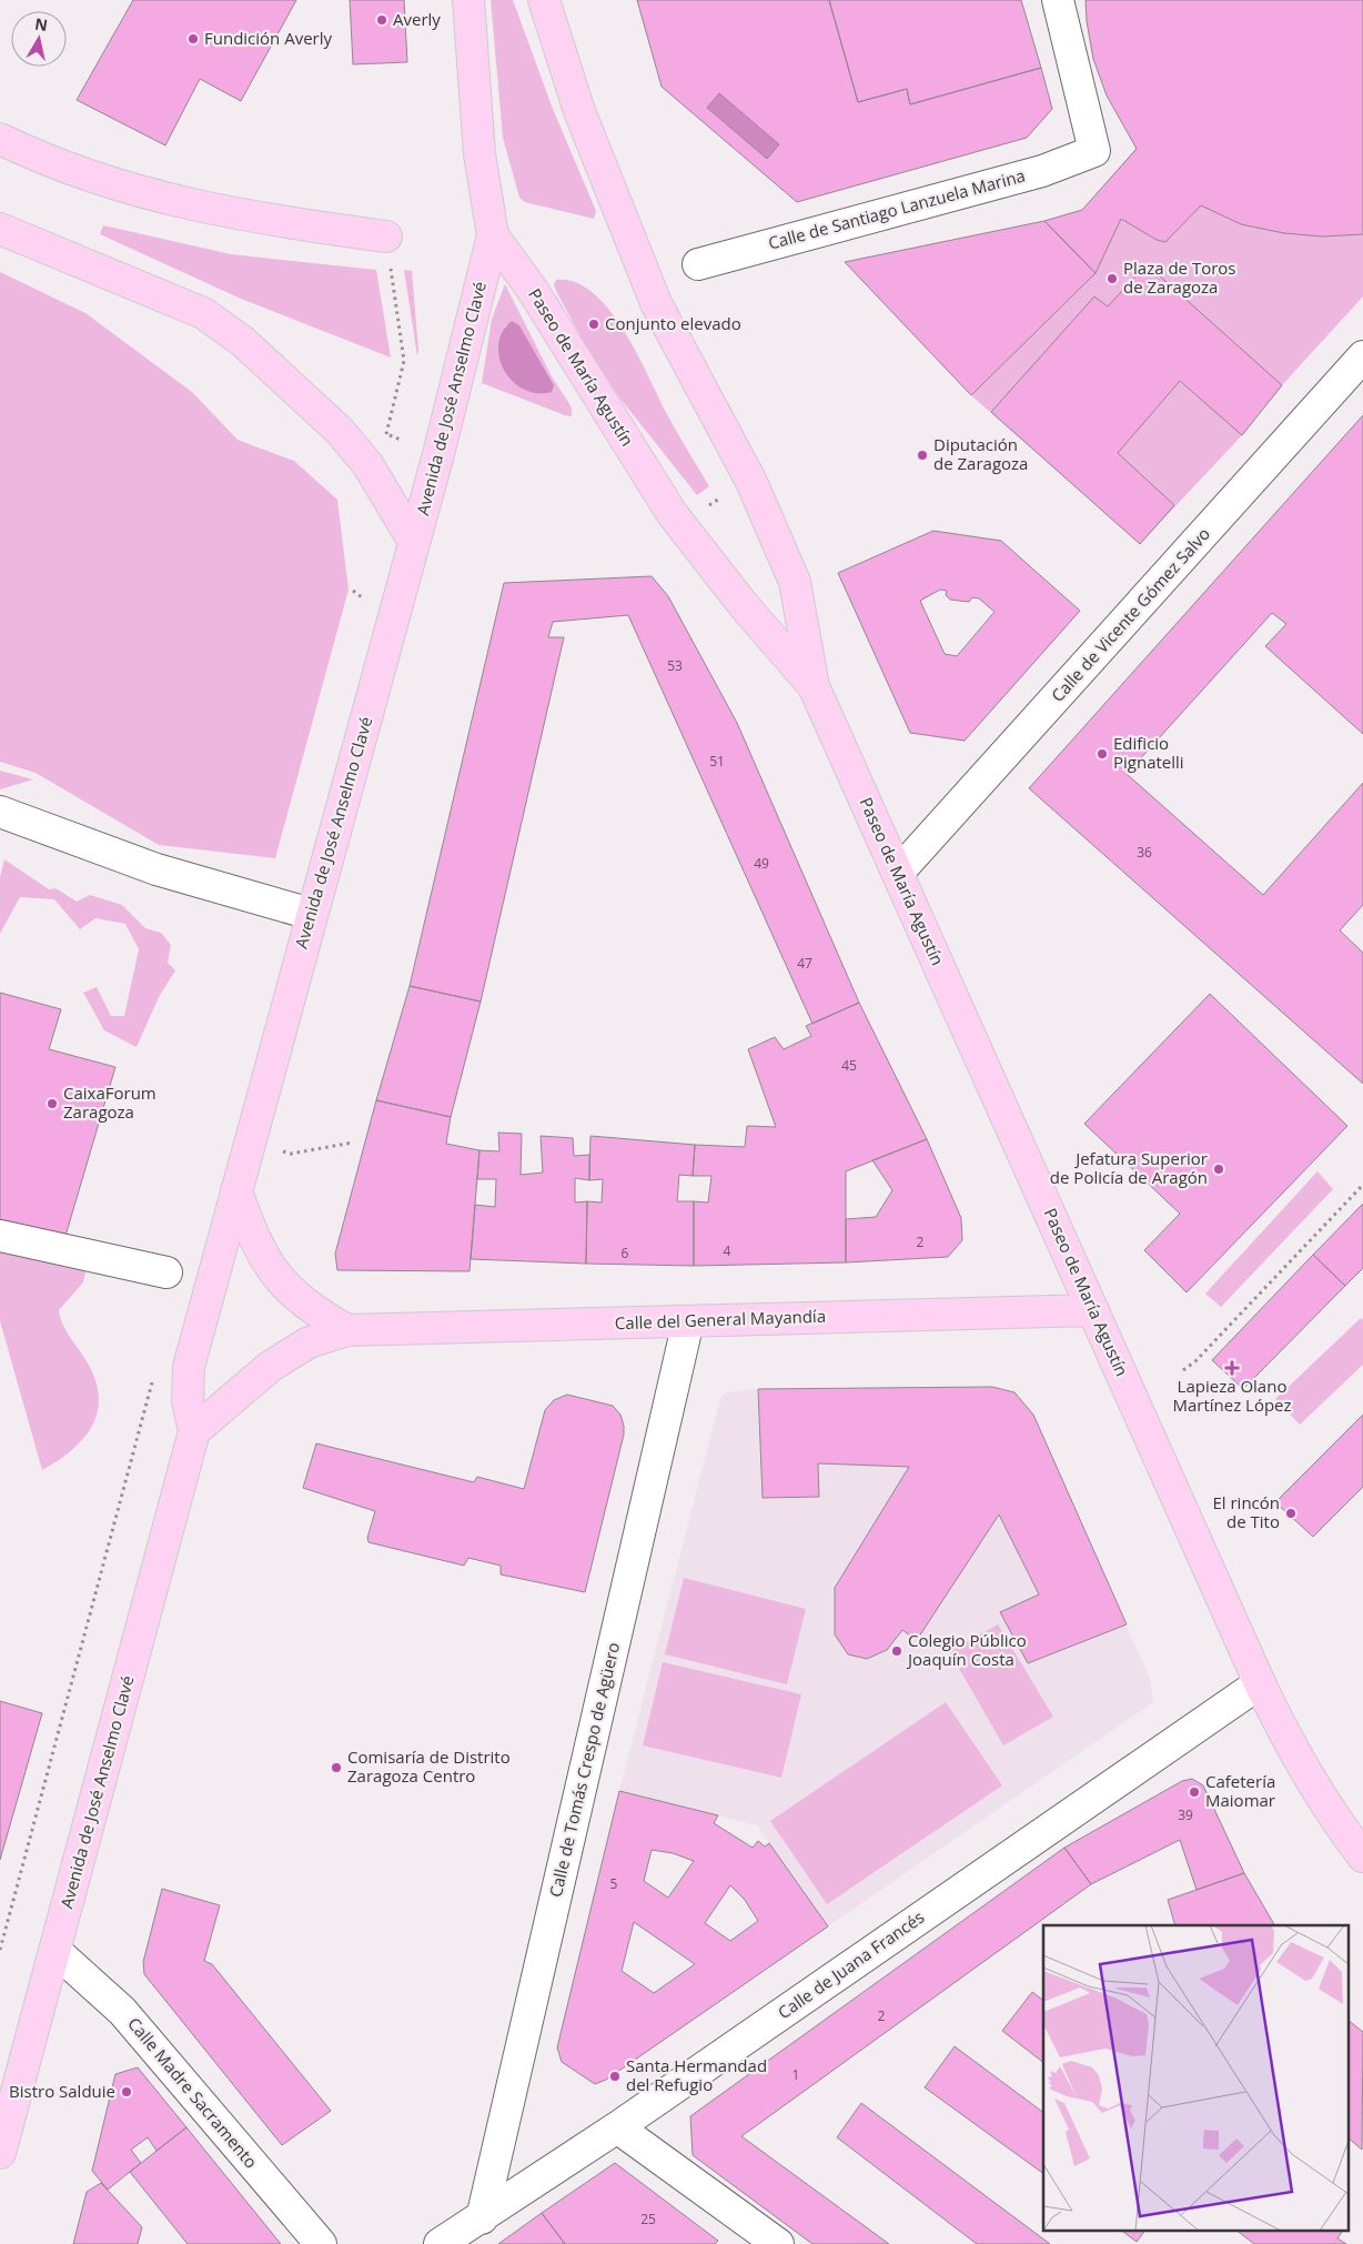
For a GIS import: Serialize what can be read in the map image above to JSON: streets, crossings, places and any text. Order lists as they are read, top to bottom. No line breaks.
{"streets":{"main road":["Paseo de María Agustín","Avenida de José Anselmo Clavé","Calle del General Mayandía"],"street":["Calle de Santiago Lanzuela Marina","Calle de Vicente Gómez Salvo","Calle de Tomás Crespo de Agüero","Calle de Juana Francés","Calle Madre Sacramento"]},"crossings":[["Paseo de María Agustín","Avenida de José Anselmo Clavé"],["Paseo de María Agustín","Calle de Vicente Gómez Salvo"],["Paseo de María Agustín","Calle del General Mayandía"],["Paseo de María Agustín","Calle de Juana Francés"],["Avenida de José Anselmo Clavé","Calle Madre Sacramento"],["Calle del General Mayandía","Calle de Tomás Crespo de Agüero"],["Calle de Tomás Crespo de Agüero","Calle de Juana Francés"]],"places":{"other":["Averly","Fundición Averly","Plaza de Toros de Zaragoza","Conjunto elevado","Diputación de Zaragoza","Edificio Pignatelli","CaixaForum Zaragoza","Jefatura Superior de Policía de Aragón","El rincón de Tito","Colegio Público Joaquín Costa","Comisaría de Distrito Zaragoza Centro","Cafetería Maiomar","Santa Hermandad del Refugio","Bistro Salduie"],"health":["Lapieza Olano Martínez López"]},"house_numbers":["53","51","36","49","47","45","2","4","6","39","5","2","1","25"],"north":"top"}
